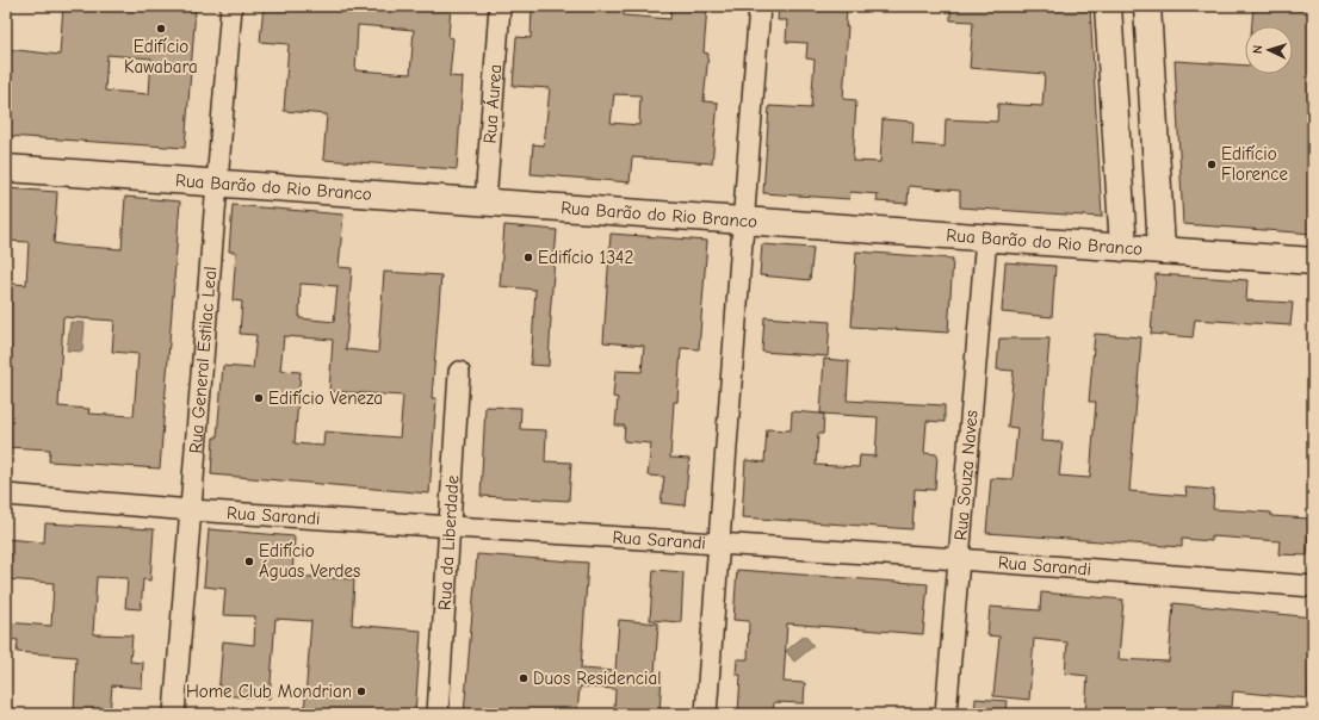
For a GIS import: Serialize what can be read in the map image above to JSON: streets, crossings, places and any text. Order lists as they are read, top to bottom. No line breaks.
{"streets":{"street":["Rua Áurea","Rua Barão do Rio Branco","Rua General Estilac Leal","Rua Souza Naves","Rua Sarandi","Rua da Liberdade"]},"crossings":[["Rua Áurea","Rua Barão do Rio Branco"],["Rua Barão do Rio Branco","Rua General Estilac Leal"],["Rua Barão do Rio Branco","Rua Souza Naves"],["Rua General Estilac Leal","Rua Sarandi"],["Rua Souza Naves","Rua Sarandi"],["Rua Sarandi","Rua da Liberdade"]],"places":["Edifício Kawabara","Edifício Florence","Edifício 1342","Edifício Veneza","Edifício Águas Verdes","Duos Residencial","Home Club Mondrian"],"north":"left"}
